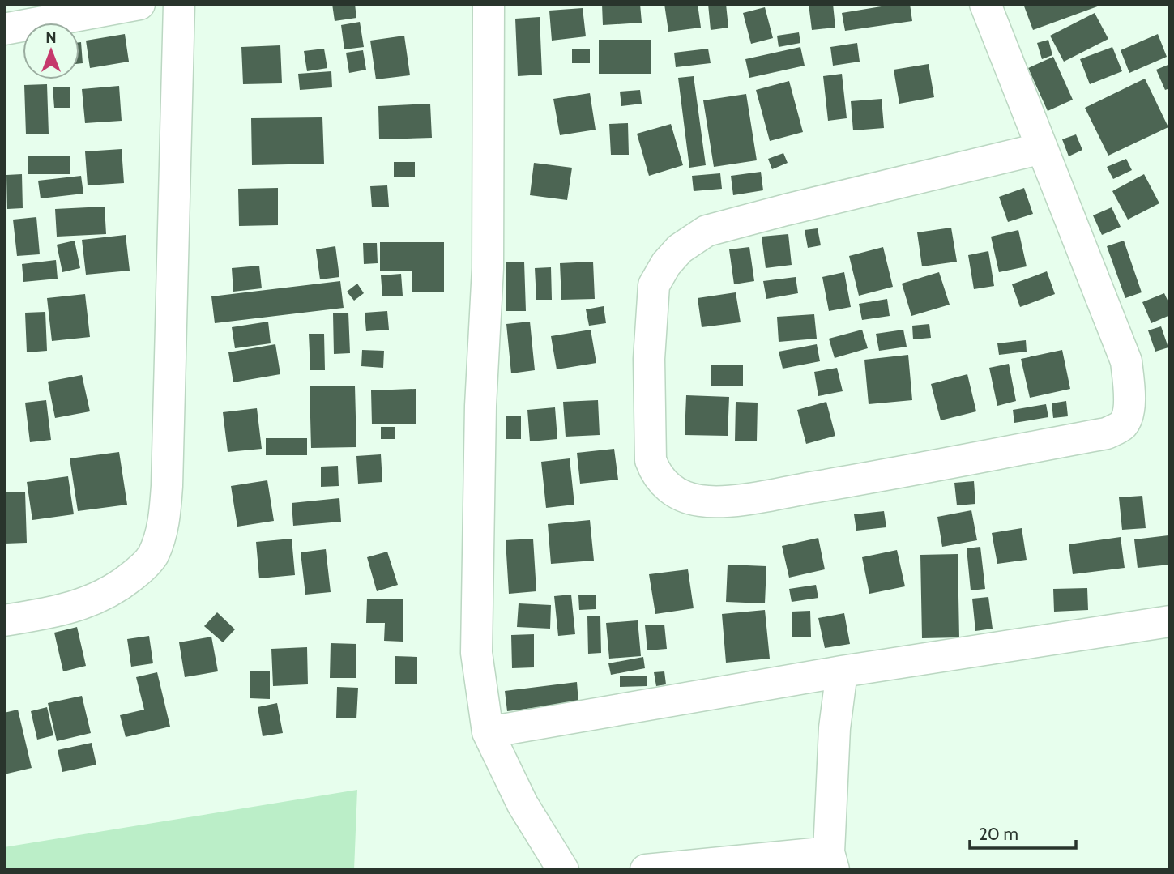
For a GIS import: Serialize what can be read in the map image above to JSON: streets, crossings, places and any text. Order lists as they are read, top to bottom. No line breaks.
{"scale_bar":"20 m","north":"top"}
